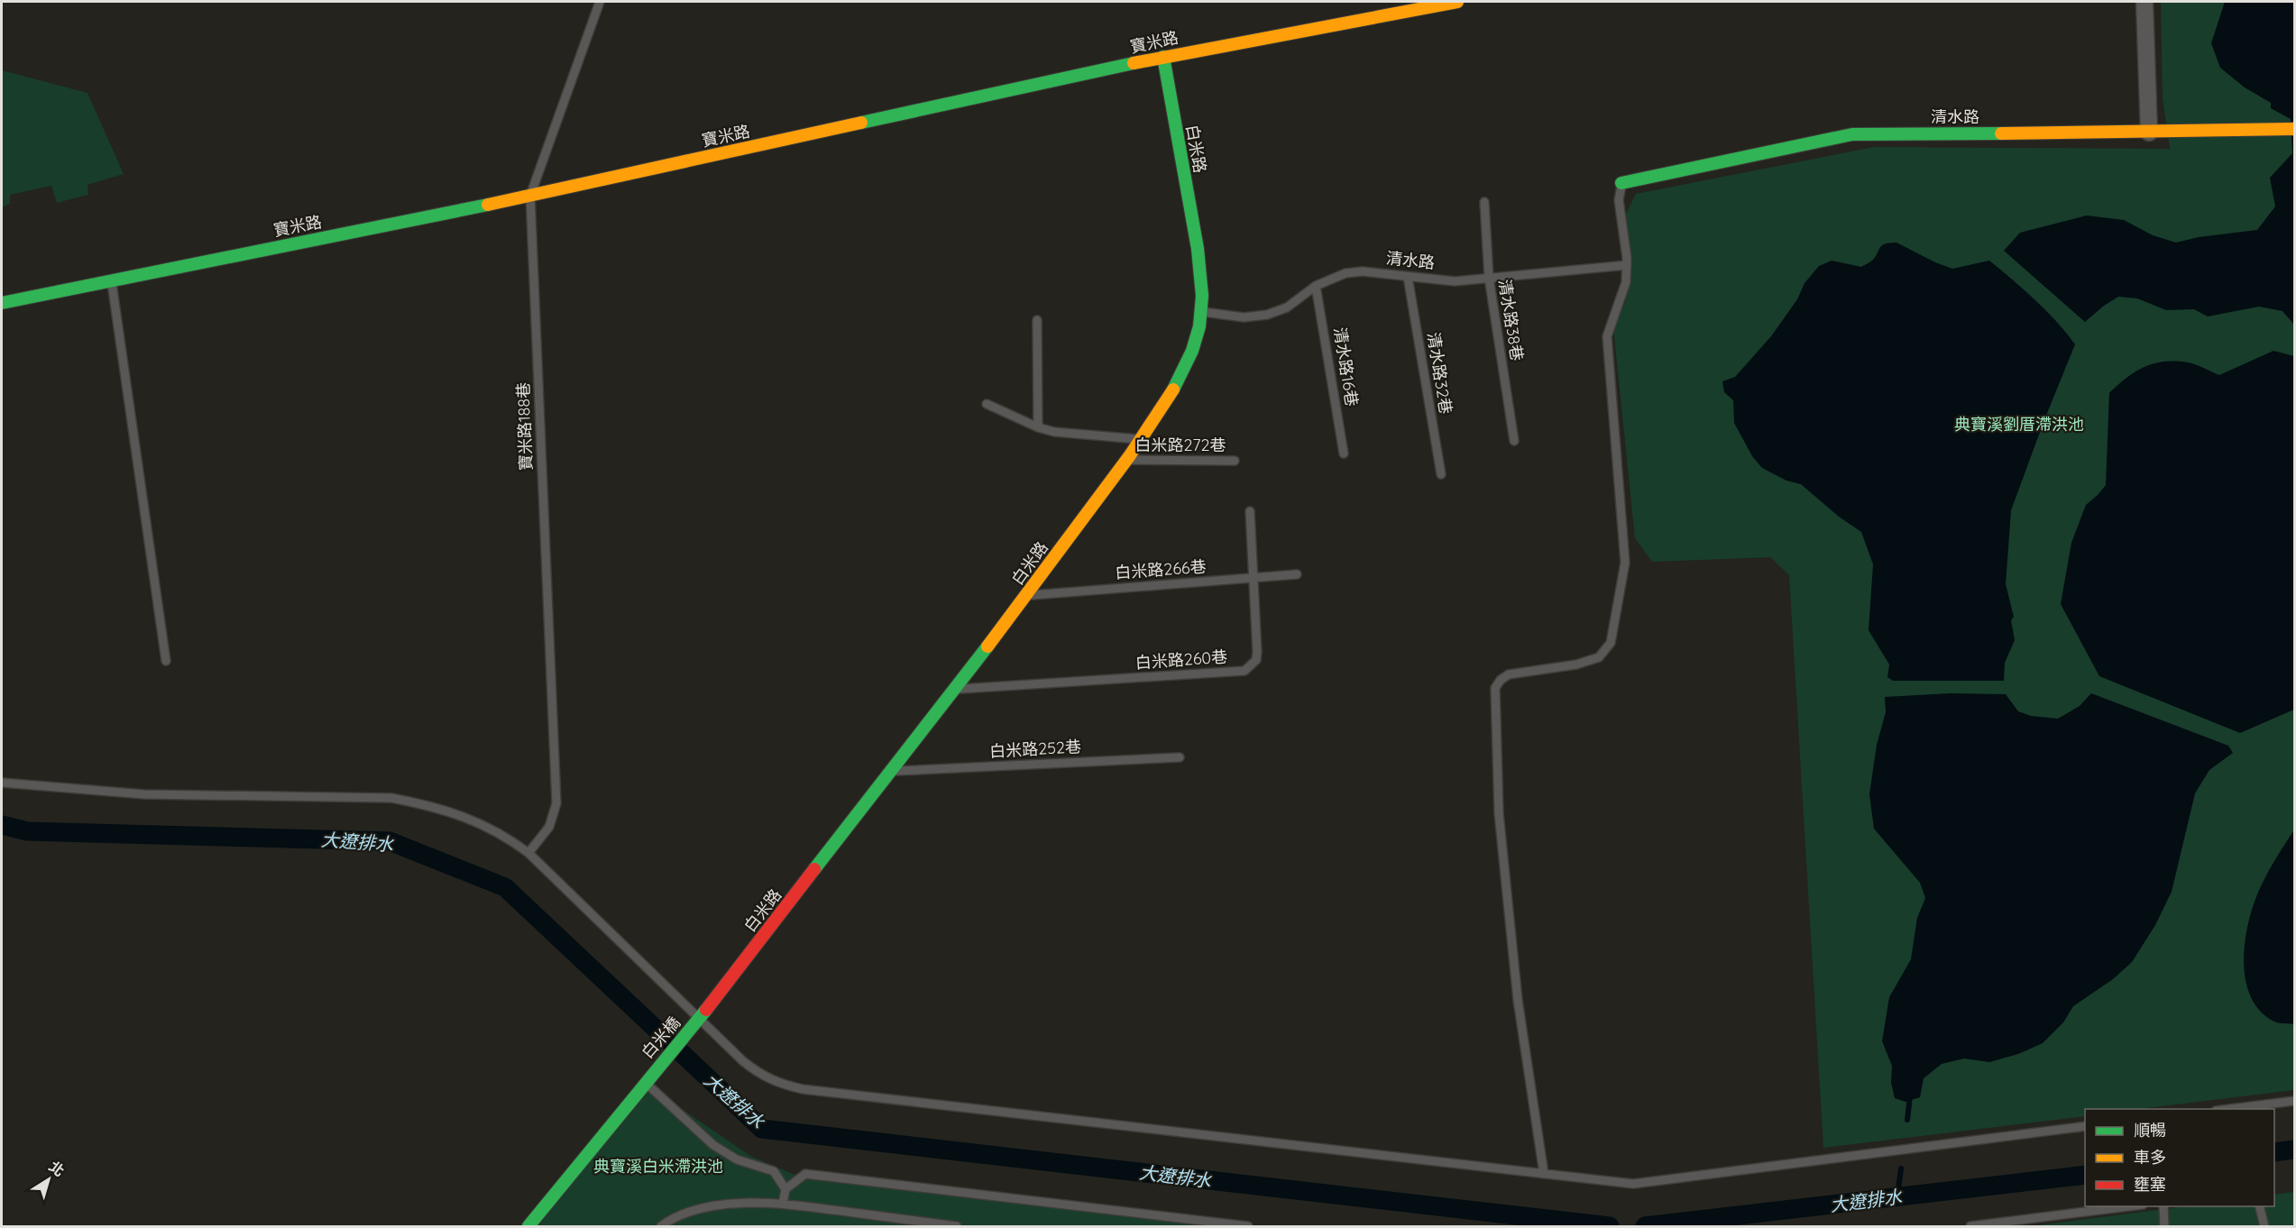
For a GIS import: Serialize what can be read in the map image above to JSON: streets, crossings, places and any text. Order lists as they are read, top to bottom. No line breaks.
{"streets":{"street":["寶米路","清水路","白米路","白米橋"],"lane":["清水路38巷","清水路16巷","清水路32巷","寶米路188巷","白米路272巷","白米路266巷","白米路260巷","白米路252巷"]},"crossings":[["寶米路","白米路"],["寶米路","寶米路188巷"],["清水路","白米路"],["清水路","清水路38巷"],["清水路","清水路16巷"],["清水路","清水路32巷"],["白米路","白米路272巷"],["白米路","白米路266巷"],["白米路","白米路260巷"],["白米路","白米路252巷"],["白米路","白米橋"],["白米路266巷","白米路260巷"]],"water":["大遼排水"],"parks":["典寶溪劉厝滯洪池","典寶溪白米滯洪池"],"legend":["順暢","車多","壅塞"],"north":"top right"}
